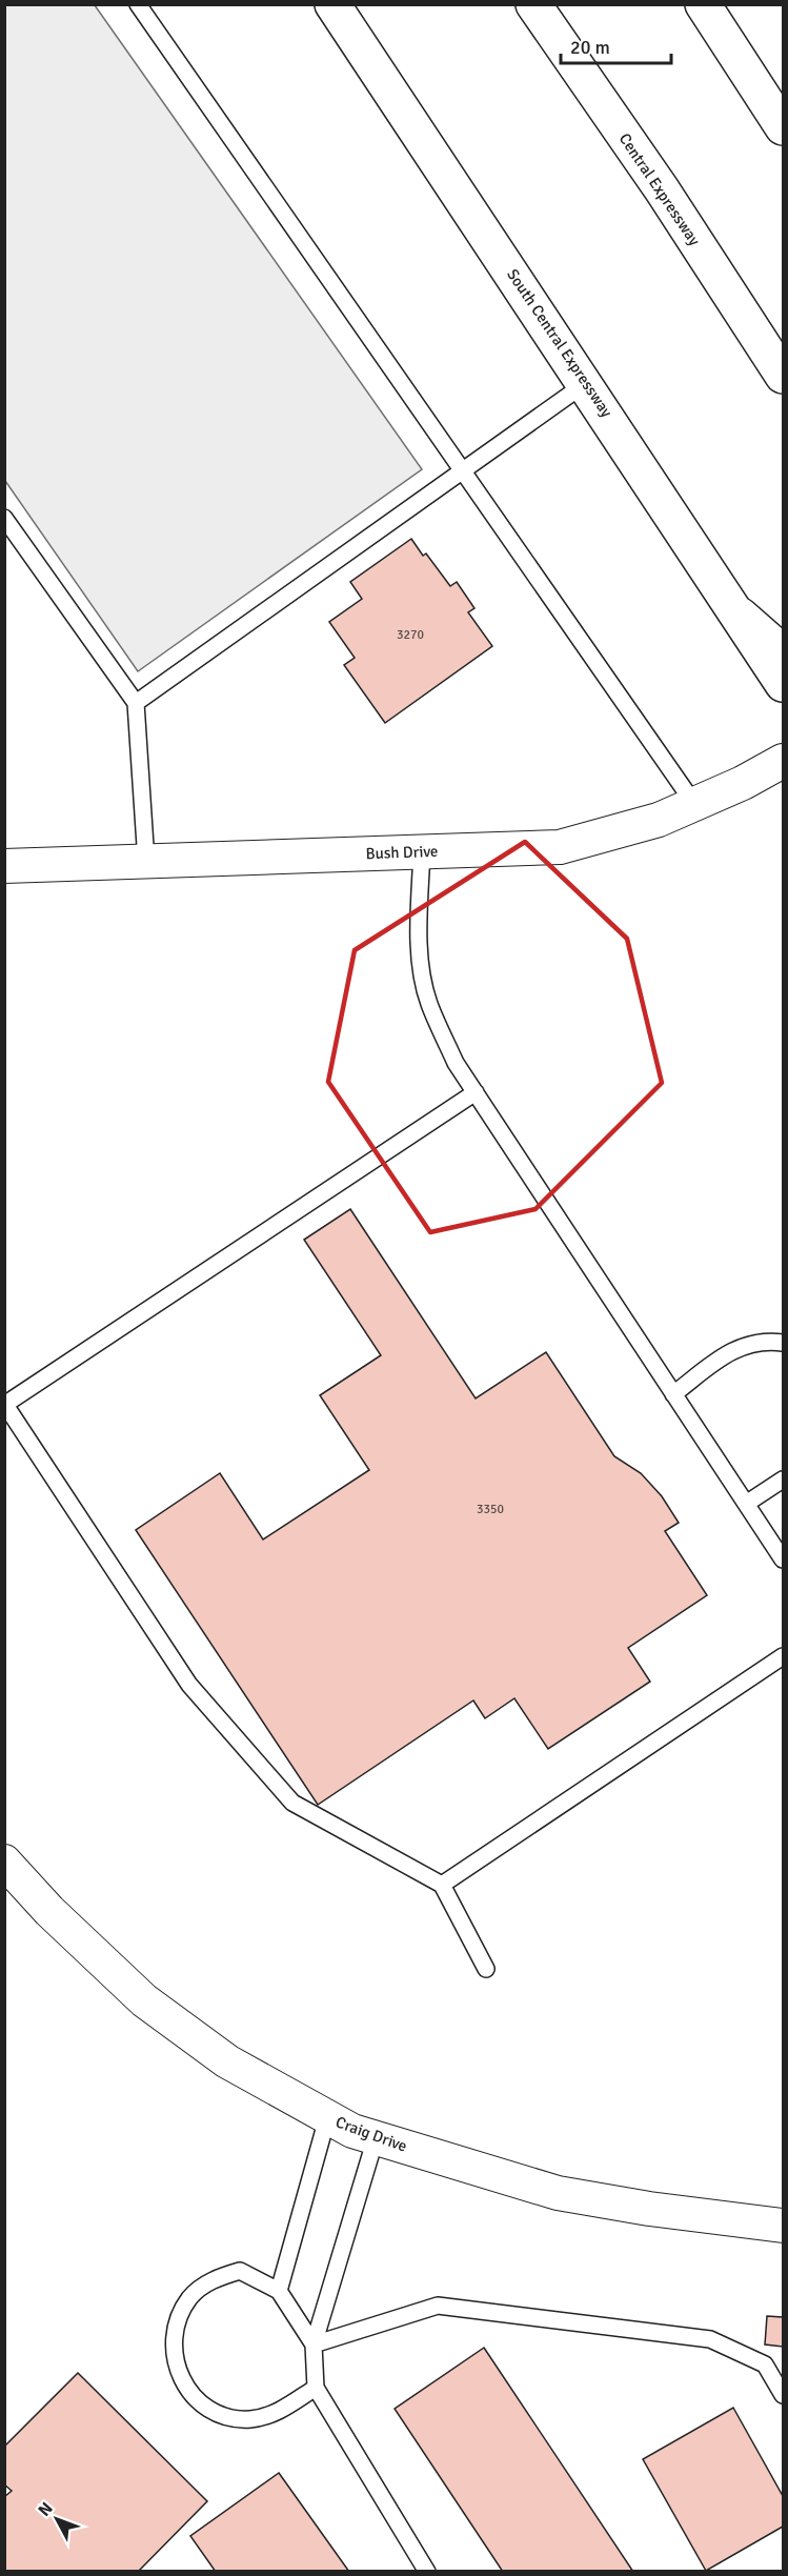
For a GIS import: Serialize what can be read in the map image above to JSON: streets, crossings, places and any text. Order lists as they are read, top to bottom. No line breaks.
{"streets":{"main road":["Central Expressway","South Central Expressway"],"street":["Bush Drive","Craig Drive"]},"house_numbers":["3270","3350"],"scale_bar":"20 m","north":"top left"}
